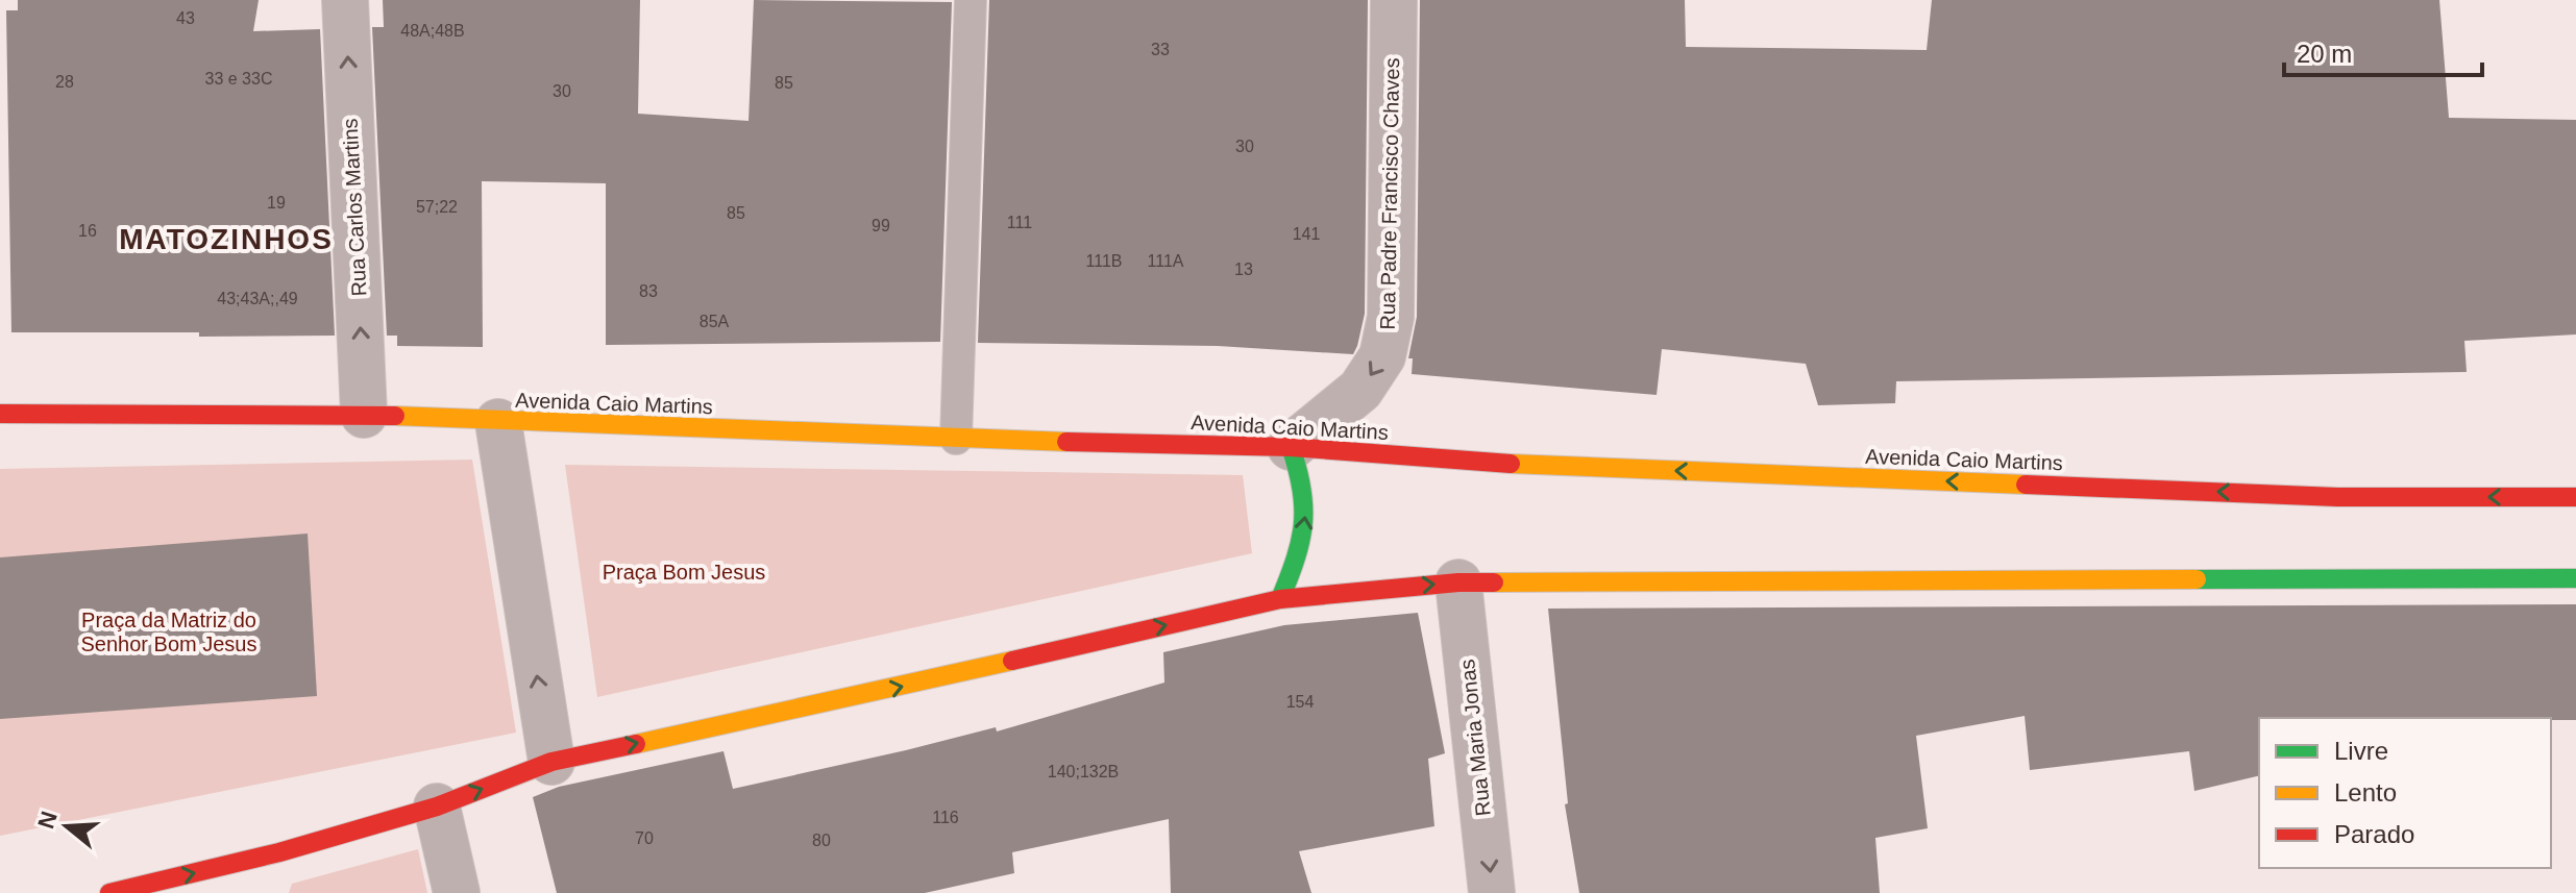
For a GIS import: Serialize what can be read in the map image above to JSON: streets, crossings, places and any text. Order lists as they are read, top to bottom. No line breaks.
{"streets":{"main road":["Avenida Caio Martins"],"street":["Rua Padre Francisco Chaves","Rua Carlos Martins","Rua Maria Jonas"]},"crossings":[["Rua Padre Francisco Chaves","Avenida Caio Martins"],["Rua Carlos Martins","Avenida Caio Martins"]],"one_way":["Rua Padre Francisco Chaves","Rua Carlos Martins","Rua Maria Jonas"],"districts":["MATOZINHOS"],"parks":["Praça Bom Jesus","Praça da Matriz do Senhor Bom Jesus"],"house_numbers":["43","48A;48B","33","33 e 33C","28","85","30","30","19","57;22","85","111","99","16","141","111B","111A","13","83","43;43A;,49","85A","154","140;132B","116","70","80"],"legend":["Livre","Lento","Parado"],"scale_bar":"20 m","north":"left"}
